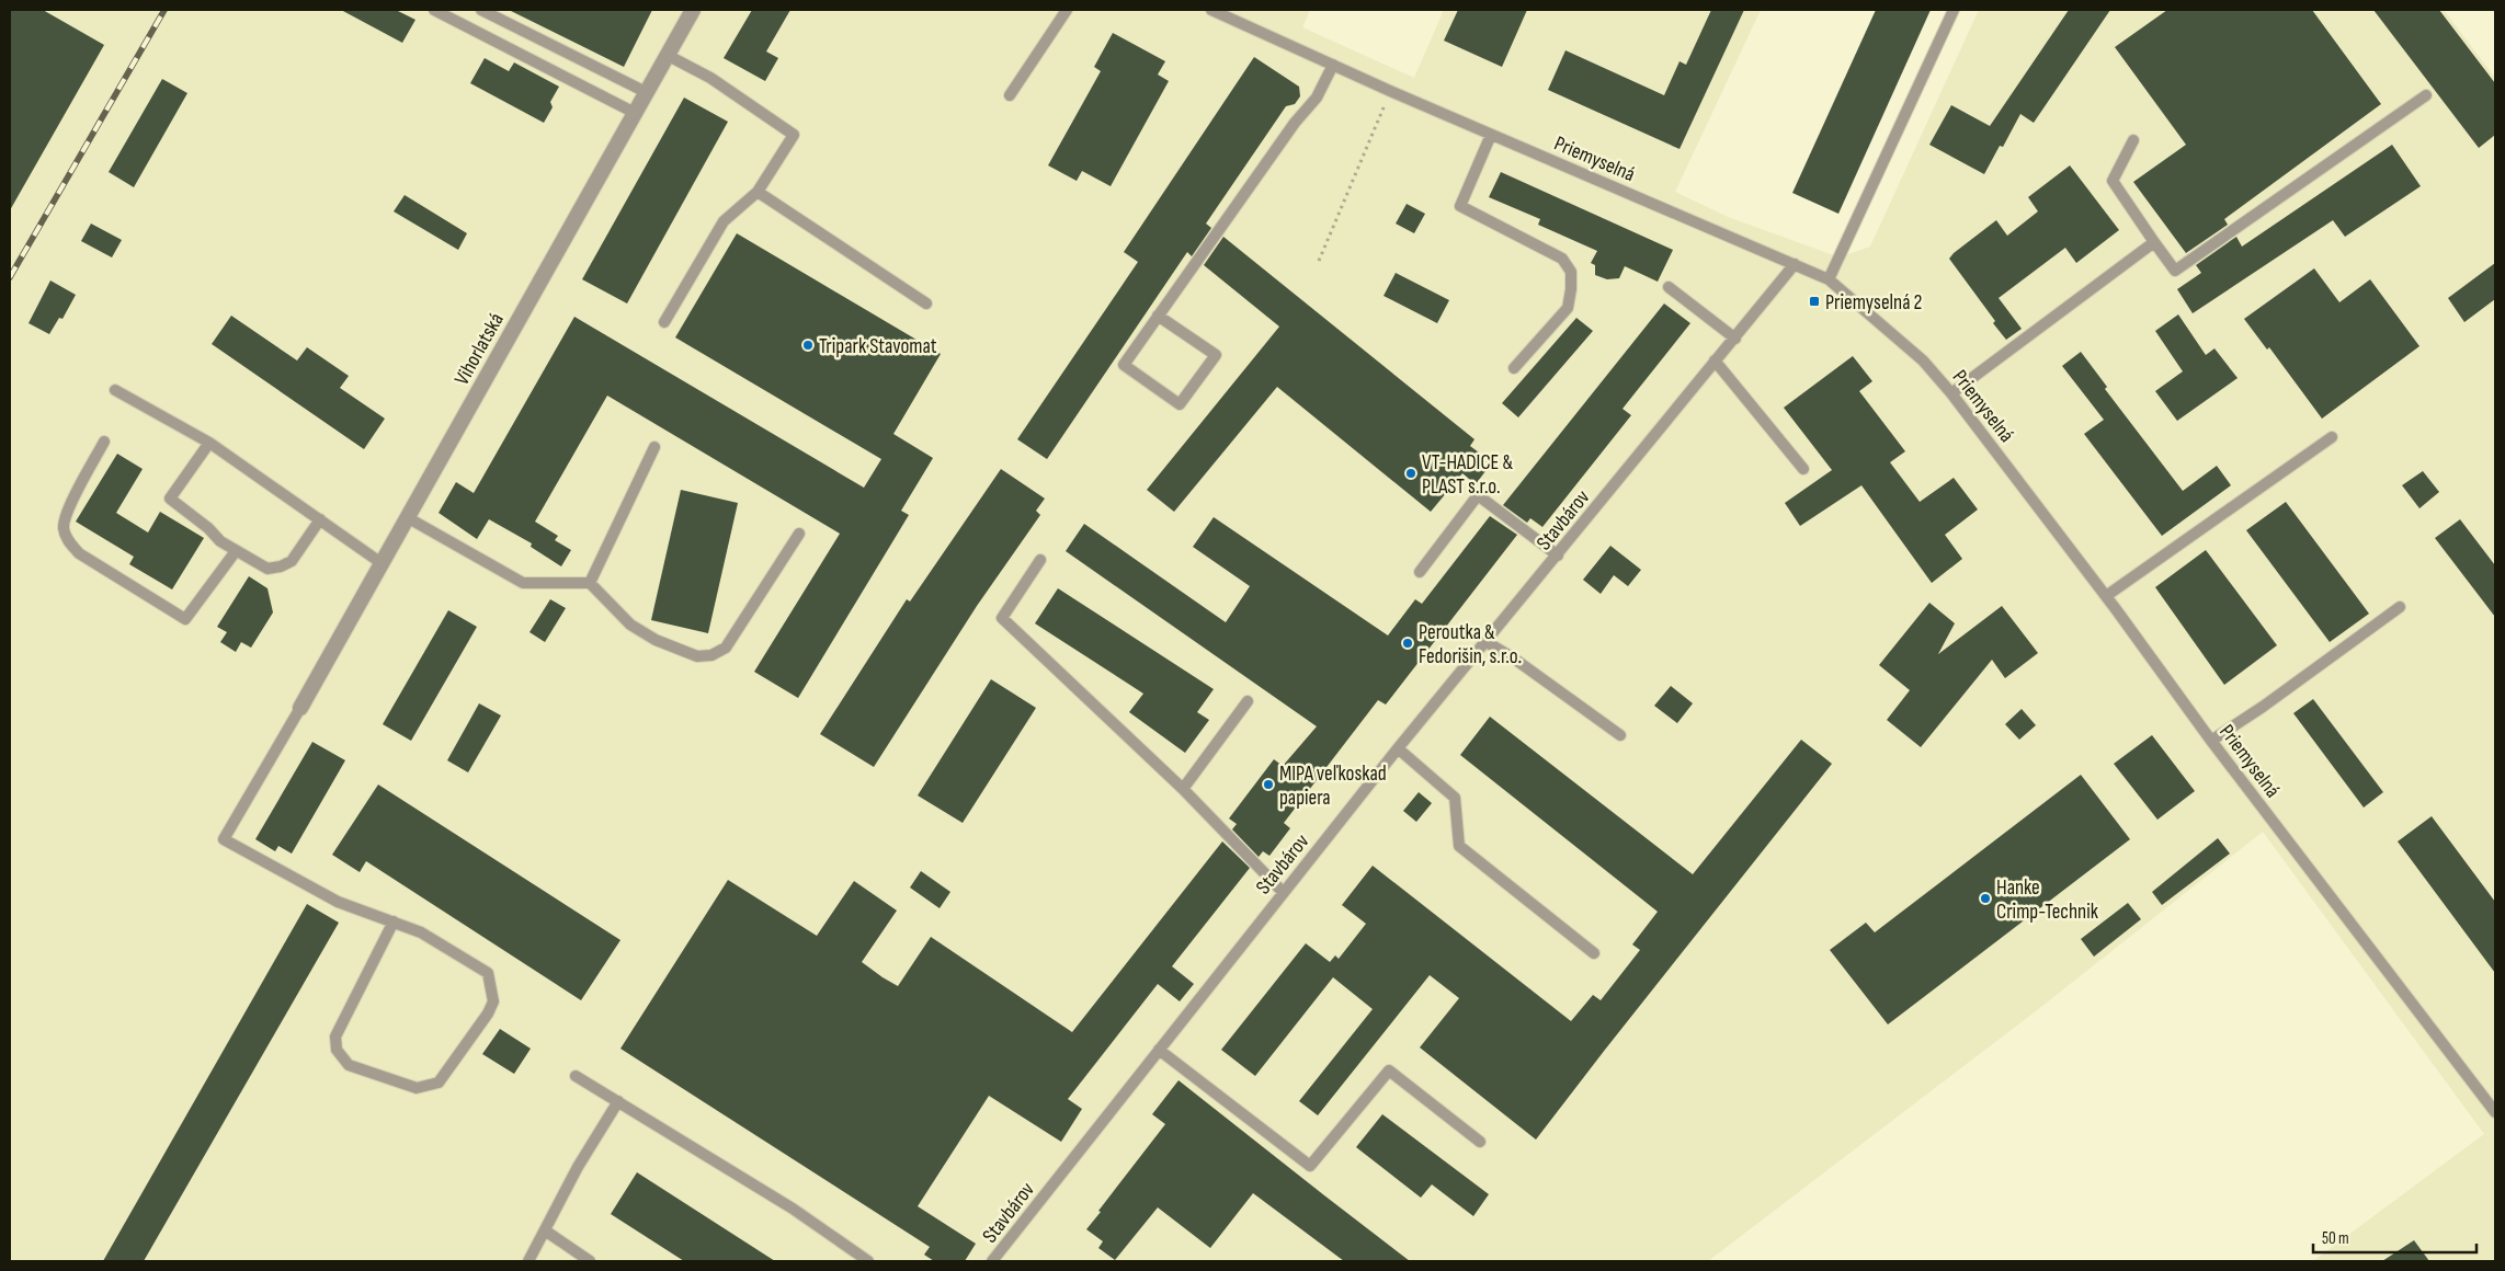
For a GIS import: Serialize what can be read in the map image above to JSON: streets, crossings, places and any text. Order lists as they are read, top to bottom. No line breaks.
{"streets":{"street":["Vihorlatská"],"lane":["Priemyselná","Stavbárov"]},"crossings":[["Priemyselná","Stavbárov"]],"places":{"transit":["Priemyselná 2"],"other":["Tripark Stavomat","VT-HADICE & PLAST s.r.o.","Peroutka & Fedorišin, s.r.o.","MIPA veľkoskad papiera","Hanke Crimp-Technik"]},"scale_bar":"50 m"}
